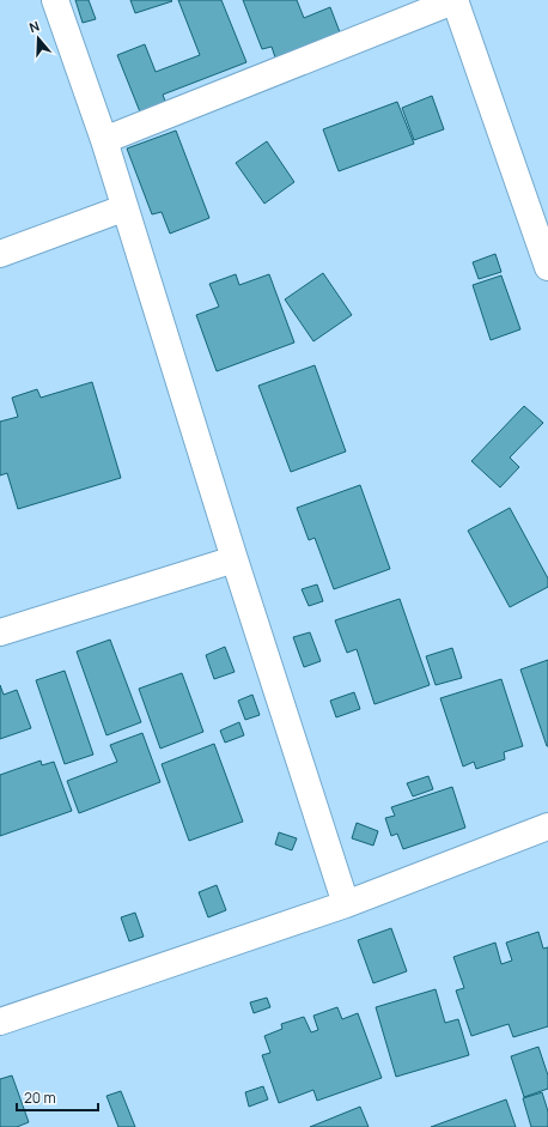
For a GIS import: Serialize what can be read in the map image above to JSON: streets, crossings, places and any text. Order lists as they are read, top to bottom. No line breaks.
{"scale_bar":"20 m","north":"top"}
